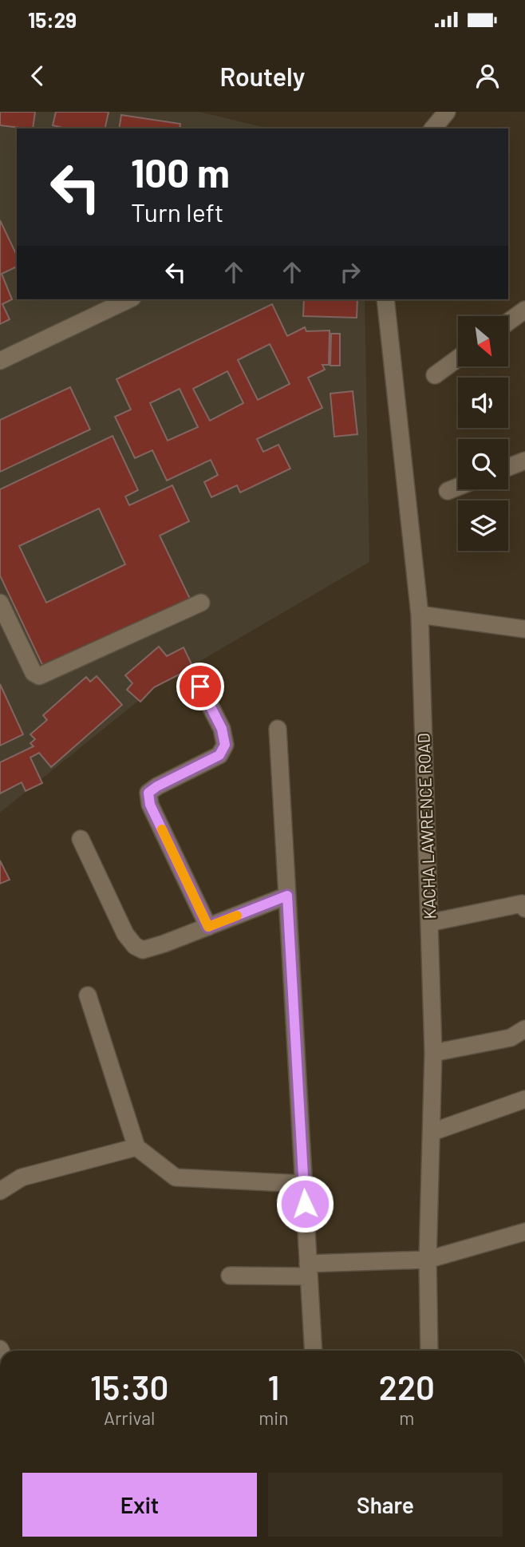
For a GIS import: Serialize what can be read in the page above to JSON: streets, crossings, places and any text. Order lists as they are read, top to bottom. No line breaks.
{"streets":{"street":["KACHA LAWRENCE ROAD"]},"north":"bottom right","page":{"status":"15:29","header":"Routely","turn":["100 m","Turn left"],"eta":["15:30","Arrival","1","min","220","m"],"buttons":["Exit","Share"]}}
